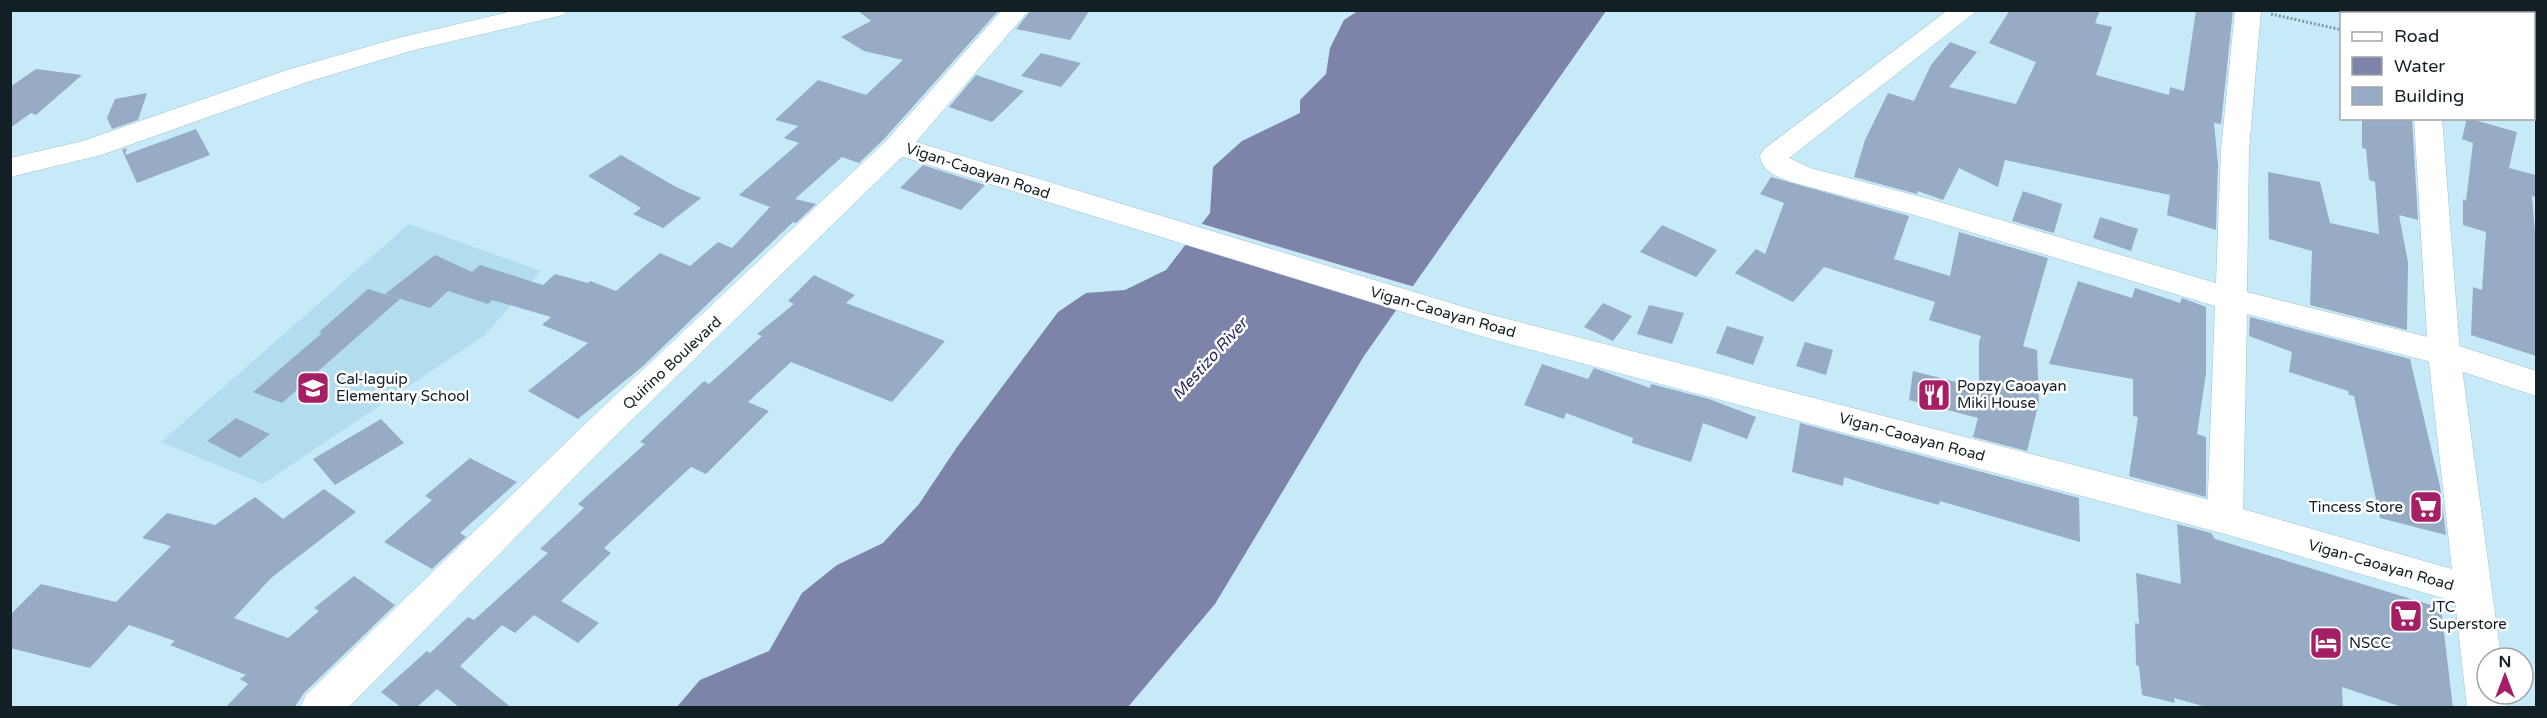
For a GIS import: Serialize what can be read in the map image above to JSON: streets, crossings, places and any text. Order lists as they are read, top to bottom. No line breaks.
{"streets":{"street":["Vigan-Caoayan Road","Quirino Boulevard"]},"crossings":[["Vigan-Caoayan Road","Quirino Boulevard"]],"water":["Mestizo River"],"places":{"school or university":["Cal-laguip Elementary School"],"restaurant":["Popzy Caoayan Miki House"],"supermarket":["Tincess Store","JTC Superstore"],"hotel":["NSCC"]},"legend":["Road","Water","Building"],"north":"top"}
